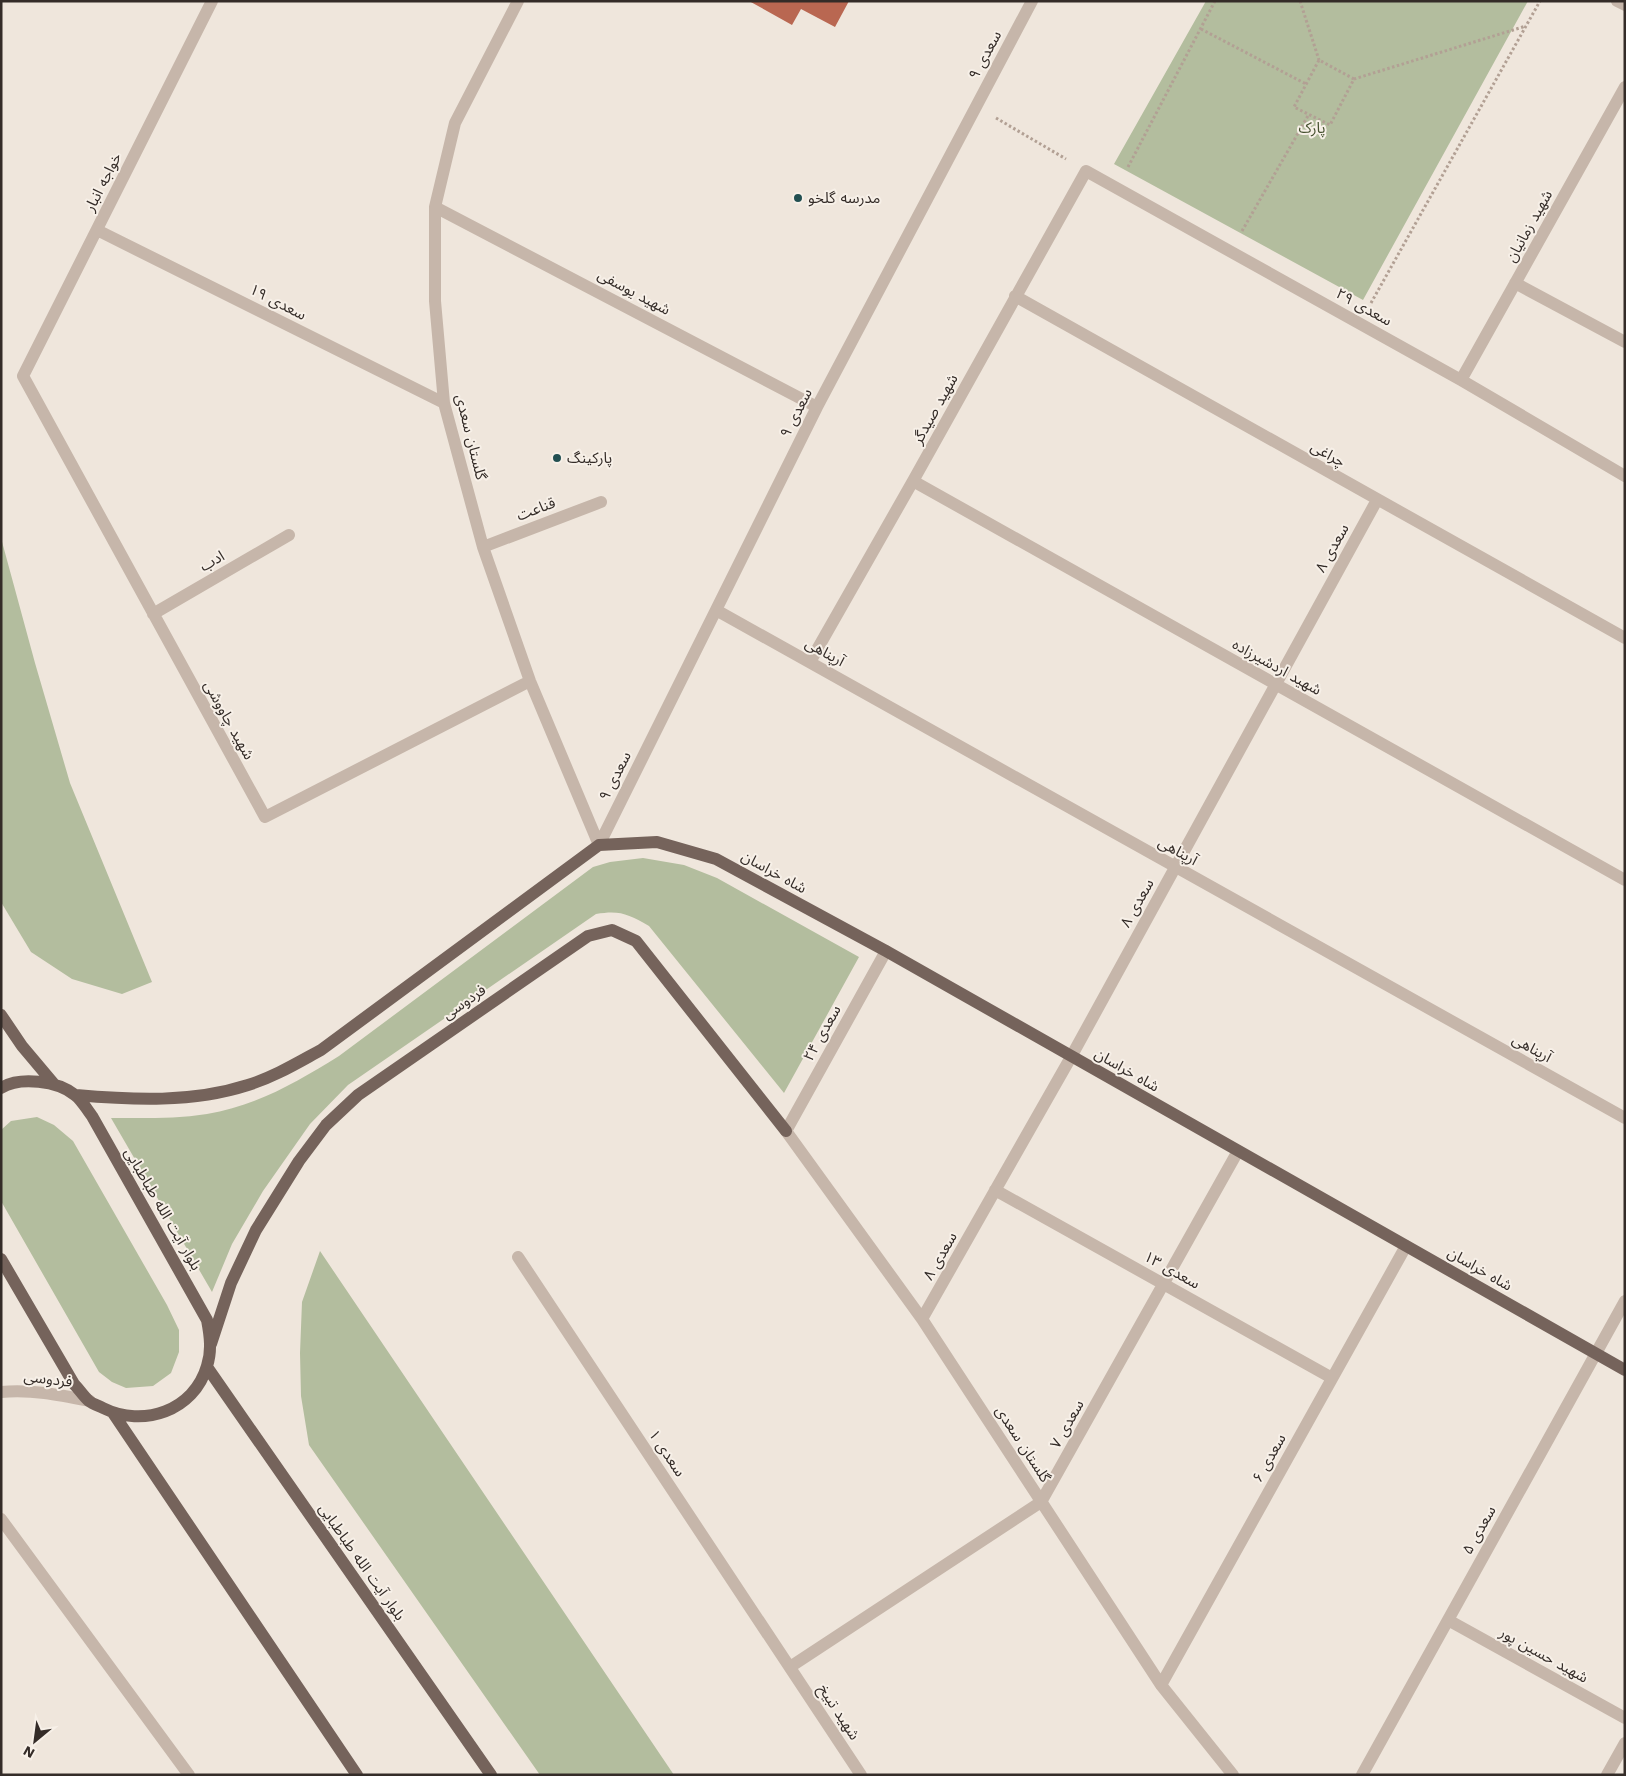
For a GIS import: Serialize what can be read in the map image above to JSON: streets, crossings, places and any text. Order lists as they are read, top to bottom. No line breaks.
{"streets":{"main road":["شاه خراسان","فردوسی","بلوار آیت الله طباطبایی"],"street":["سعدی ۹","خواجه انبار","شهید زمانیان","شهید یوسفی","سعدی ۱۹","سعدی ۲۹","شهید صیدگر","گلستان سعدی","چراغی","قناعت","سعدی ۸","ادب","آرپناهی","شهید اردشیرزاده","شهید چاووشی","سعدی ۲۴","سعدی ۱۳","سعدی ۷","سعدی ۱","سعدی ۶","سعدی ۵","شهید حسین پور","شهید تبیخ"]},"crossings":[["سعدی ۹","شهید یوسفی"],["سعدی ۹","گلستان سعدی"],["سعدی ۹","آرپناهی"],["سعدی ۹","شاه خراسان"],["خواجه انبار","سعدی ۱۹"],["خواجه انبار","شهید چاووشی"],["شهید زمانیان","سعدی ۲۹"],["شهید یوسفی","گلستان سعدی"],["سعدی ۱۹","گلستان سعدی"],["سعدی ۲۹","شهید صیدگر"],["شهید صیدگر","چراغی"],["شهید صیدگر","آرپناهی"],["شهید صیدگر","شهید اردشیرزاده"],["گلستان سعدی","قناعت"],["گلستان سعدی","سعدی ۸"],["گلستان سعدی","شهید چاووشی"],["گلستان سعدی","شاه خراسان"],["گلستان سعدی","فردوسی"],["گلستان سعدی","سعدی ۲۴"],["گلستان سعدی","سعدی ۷"],["گلستان سعدی","سعدی ۶"],["چراغی","سعدی ۸"],["سعدی ۸","آرپناهی"],["سعدی ۸","شهید اردشیرزاده"],["سعدی ۸","شاه خراسان"],["سعدی ۸","سعدی ۱۳"],["ادب","شهید چاووشی"],["شاه خراسان","سعدی ۲۴"],["شاه خراسان","سعدی ۷"],["شاه خراسان","سعدی ۶"],["شاه خراسان","سعدی ۵"],["فردوسی","سعدی ۲۴"],["فردوسی","بلوار آیت الله طباطبایی"],["سعدی ۱۳","سعدی ۷"],["سعدی ۱۳","سعدی ۶"],["سعدی ۷","سعدی ۱"],["سعدی ۷","شهید تبیخ"],["سعدی ۱","شهید تبیخ"],["سعدی ۵","شهید حسین پور"]],"parks":["پارک"],"places":["مدرسه گلخو","پارکینگ"],"north":"bottom left"}
